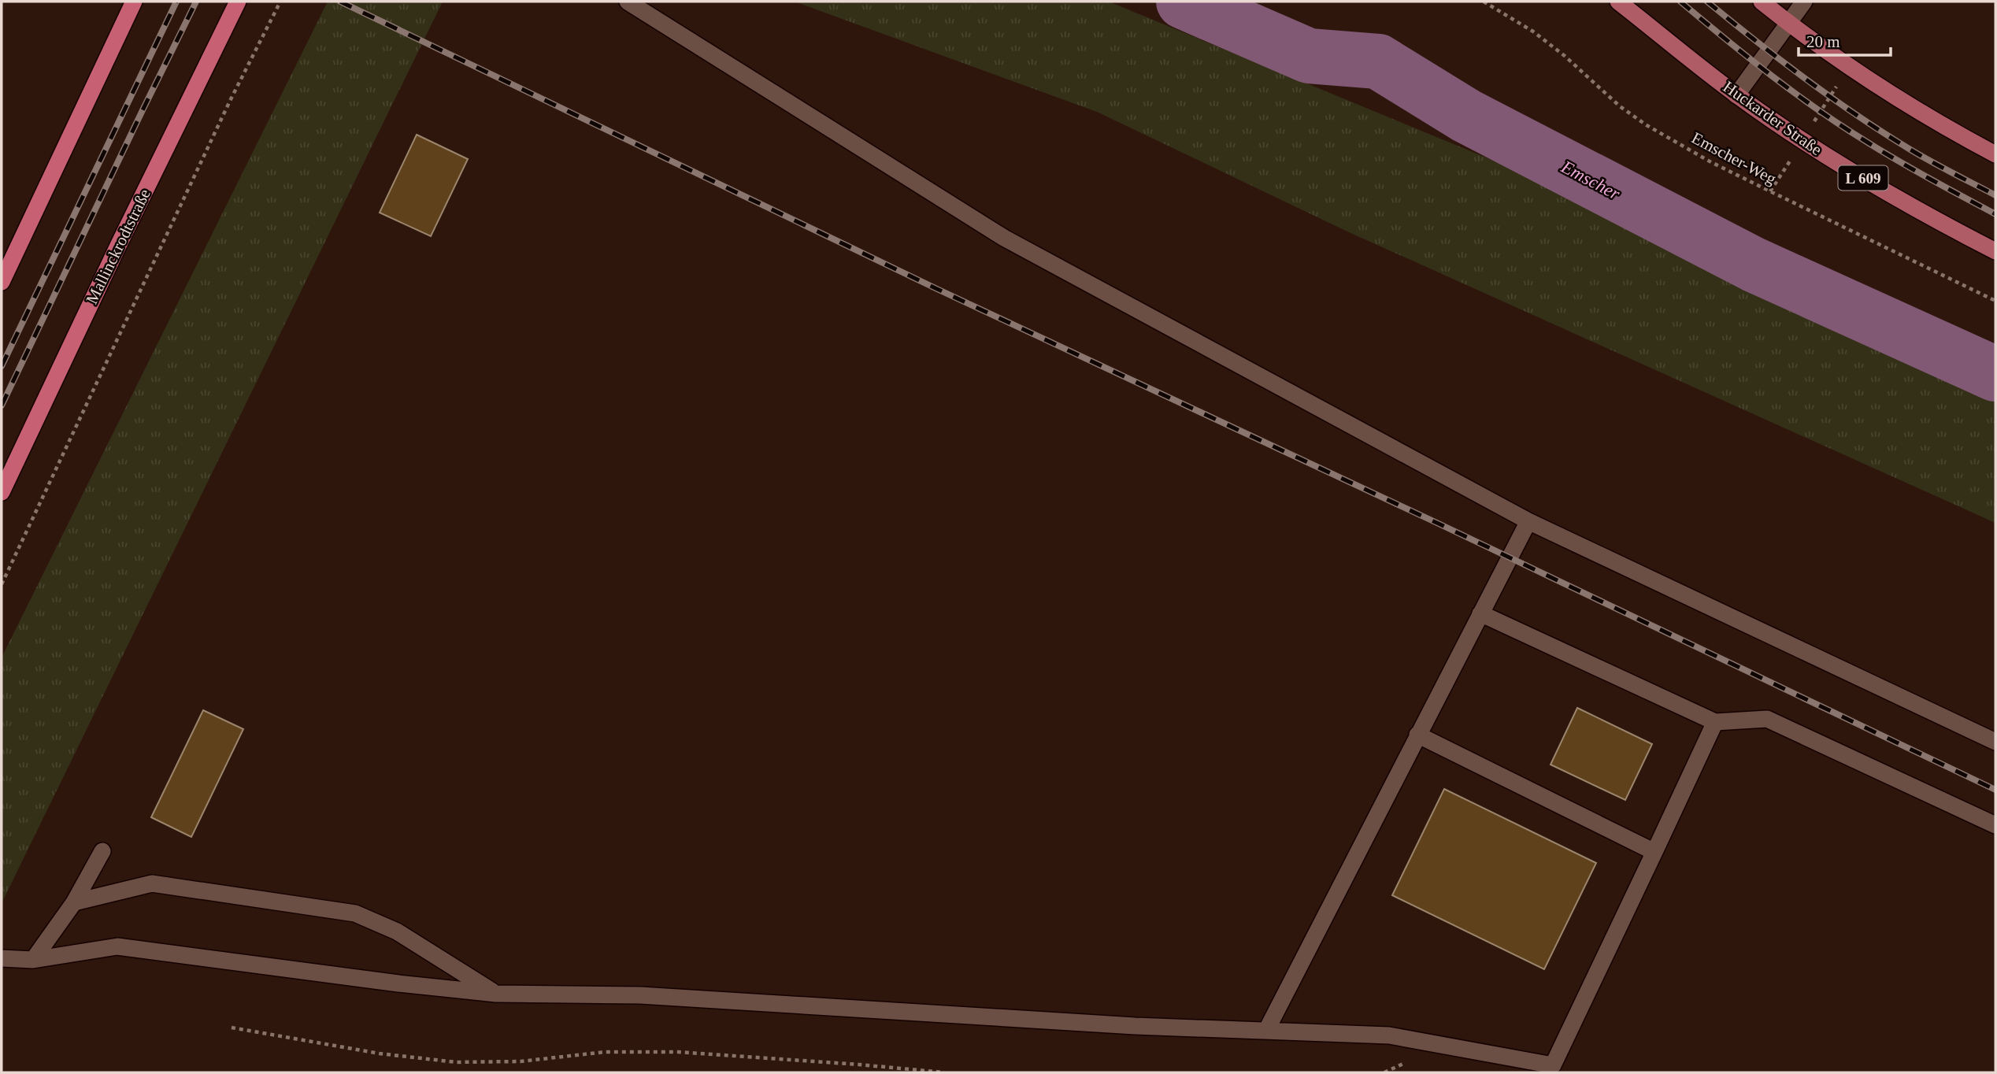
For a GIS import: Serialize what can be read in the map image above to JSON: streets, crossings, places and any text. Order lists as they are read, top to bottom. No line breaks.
{"streets":{"highway":["Mallinckrodtstraße"],"main road":["Huckarder Straße","L 609"],"path":["Emscher-Weg"]},"water":["Emscher"],"scale_bar":"20 m"}
